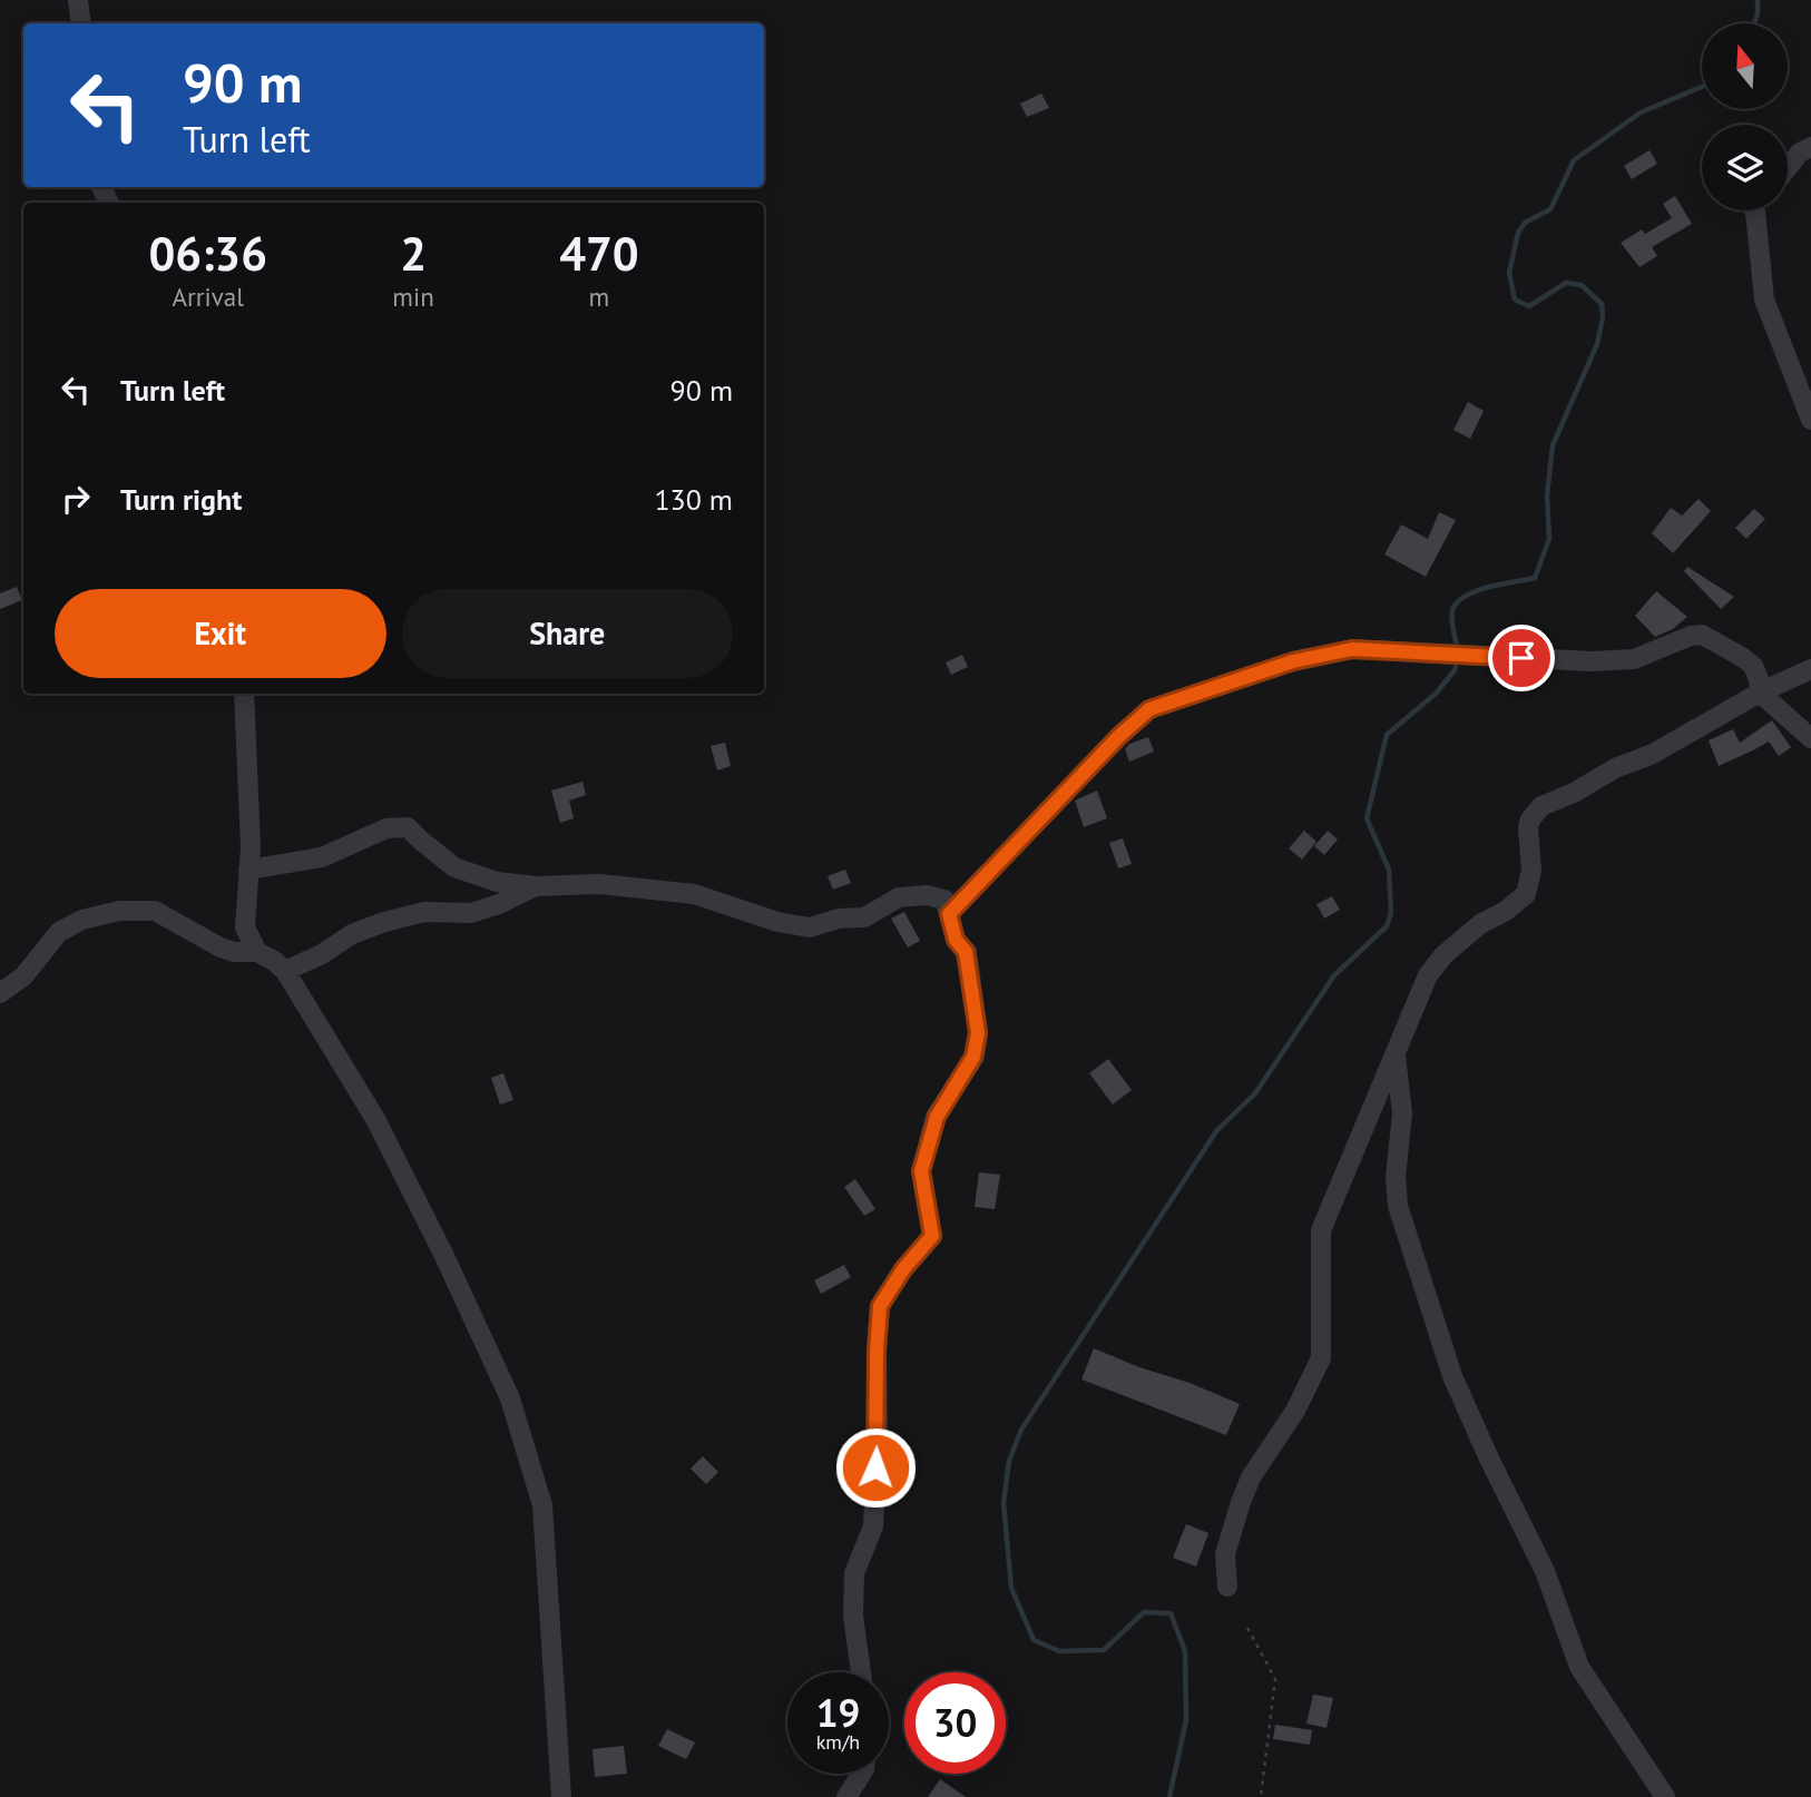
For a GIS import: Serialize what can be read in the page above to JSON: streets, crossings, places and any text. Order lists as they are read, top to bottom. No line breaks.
{"north":"top","page":{"turn":["90 m","Turn left"],"eta":["06:36","Arrival","2","min","470","m"],"list":[{"name":"Turn left","value":"90 m"},{"name":"Turn right","value":"130 m"}],"buttons":["Exit","Share"],"speed":"19 km/h","limit":"30"}}
